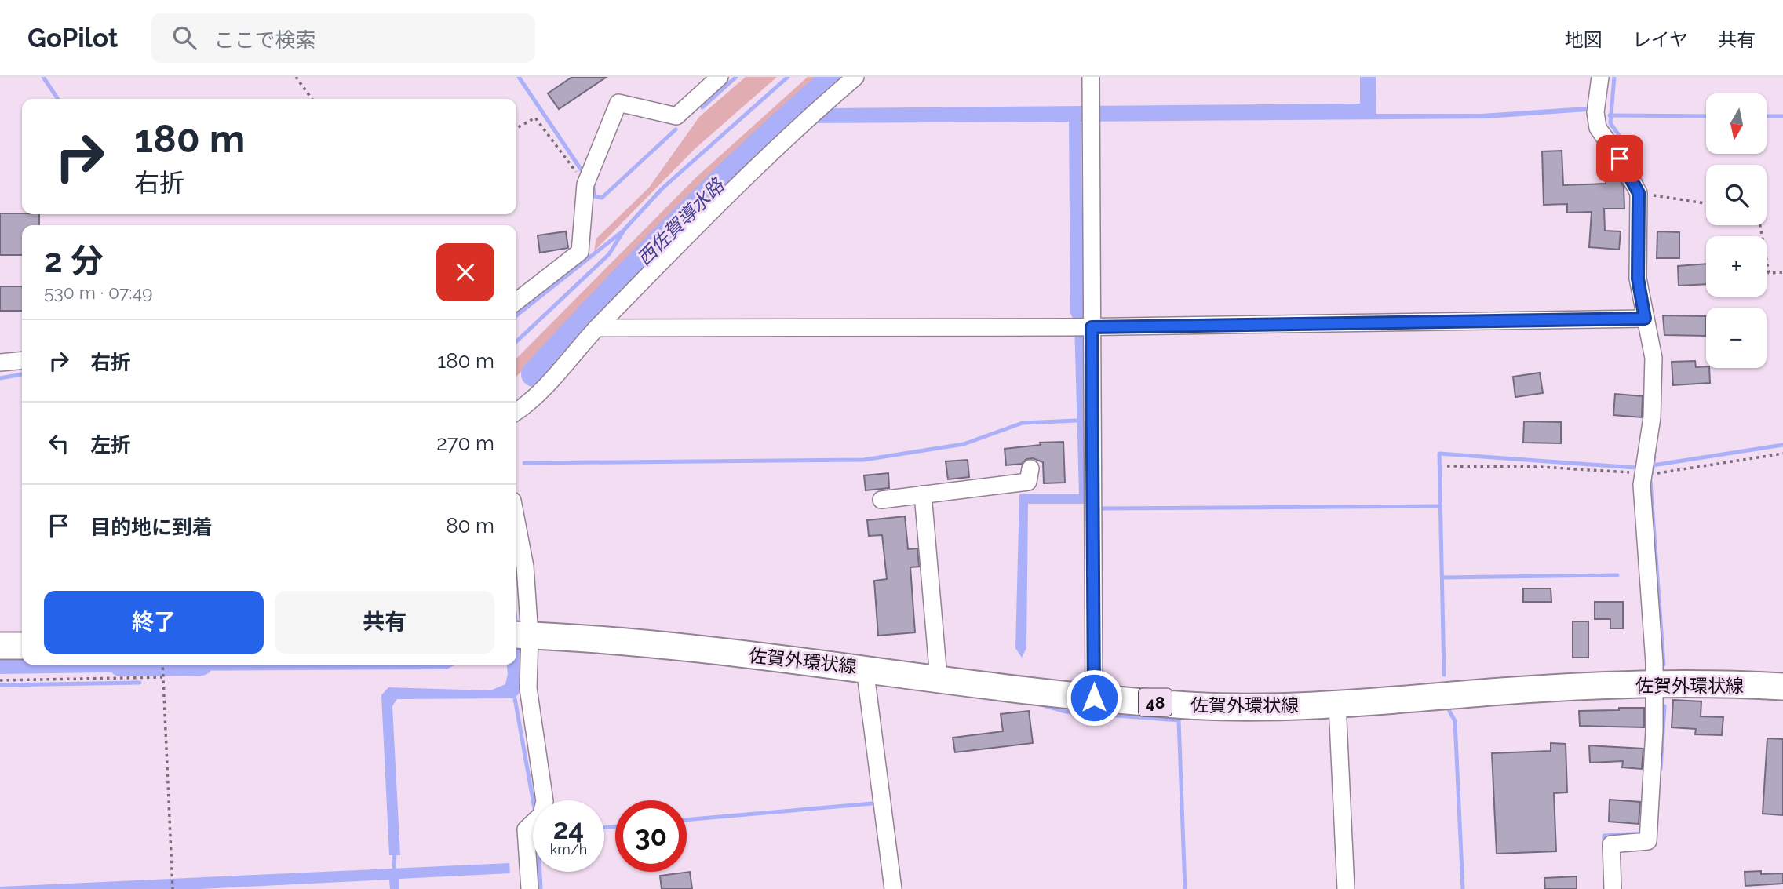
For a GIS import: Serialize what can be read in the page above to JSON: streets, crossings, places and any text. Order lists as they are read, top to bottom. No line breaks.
{"streets":{"main road":["佐賀外環状線","48"]},"water":["西佐賀導水路"],"north":"bottom","page":{"header":"GoPilot","search":"ここで検索","nav":["地図","レイヤ","共有"],"map_buttons":["+","−"],"turn":["180 m","右折"],"heading":["2 分","530 m · 07:49"],"list":[{"name":"右折","value":"180 m"},{"name":"左折","value":"270 m"},{"name":"目的地に到着","value":"80 m"}],"buttons":["終了","共有"],"speed":"24 km/h","limit":"30"}}
